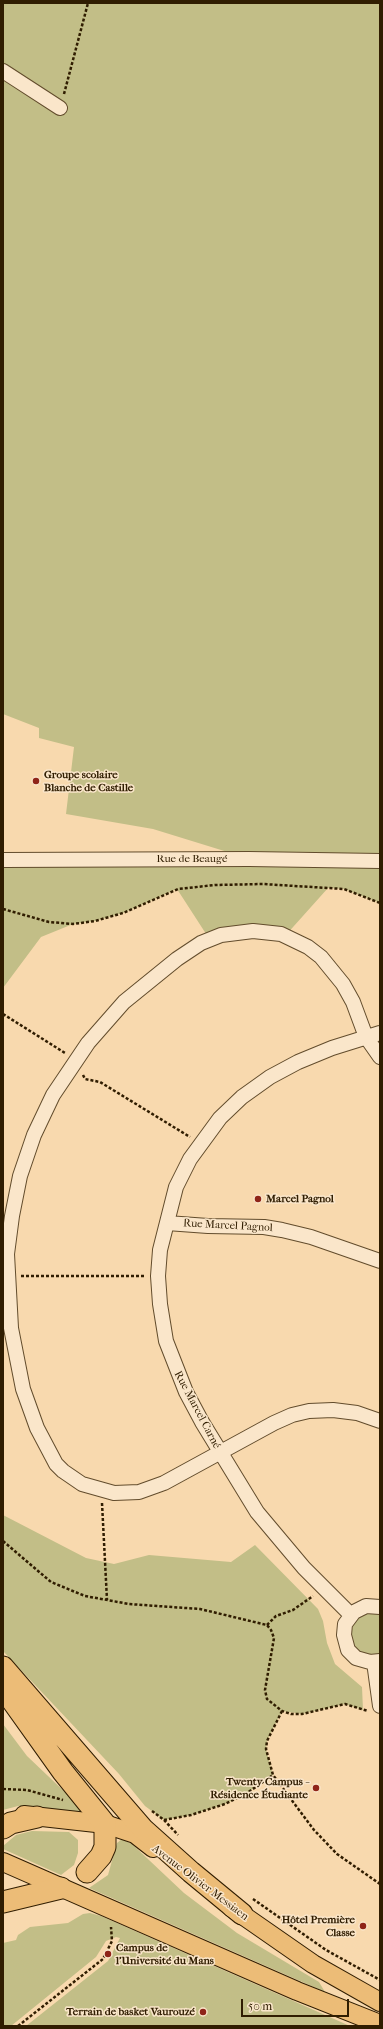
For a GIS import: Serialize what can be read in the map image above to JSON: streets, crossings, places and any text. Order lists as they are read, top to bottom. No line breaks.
{"streets":{"main road":["Avenue Olivier Messiaen"],"street":["Rue de Beaugé","Rue Marcel Pagnol","Rue Marcel Carné"]},"crossings":[["Rue Marcel Pagnol","Rue Marcel Carné"]],"places":["Groupe scolaire Blanche de Castille","Marcel Pagnol","Twenty Campus - Résidence Étudiante","Hôtel Première Classe","Campus de l'Université du Mans","Terrain de basket Vaurouzé"],"scale_bar":"50 m"}
